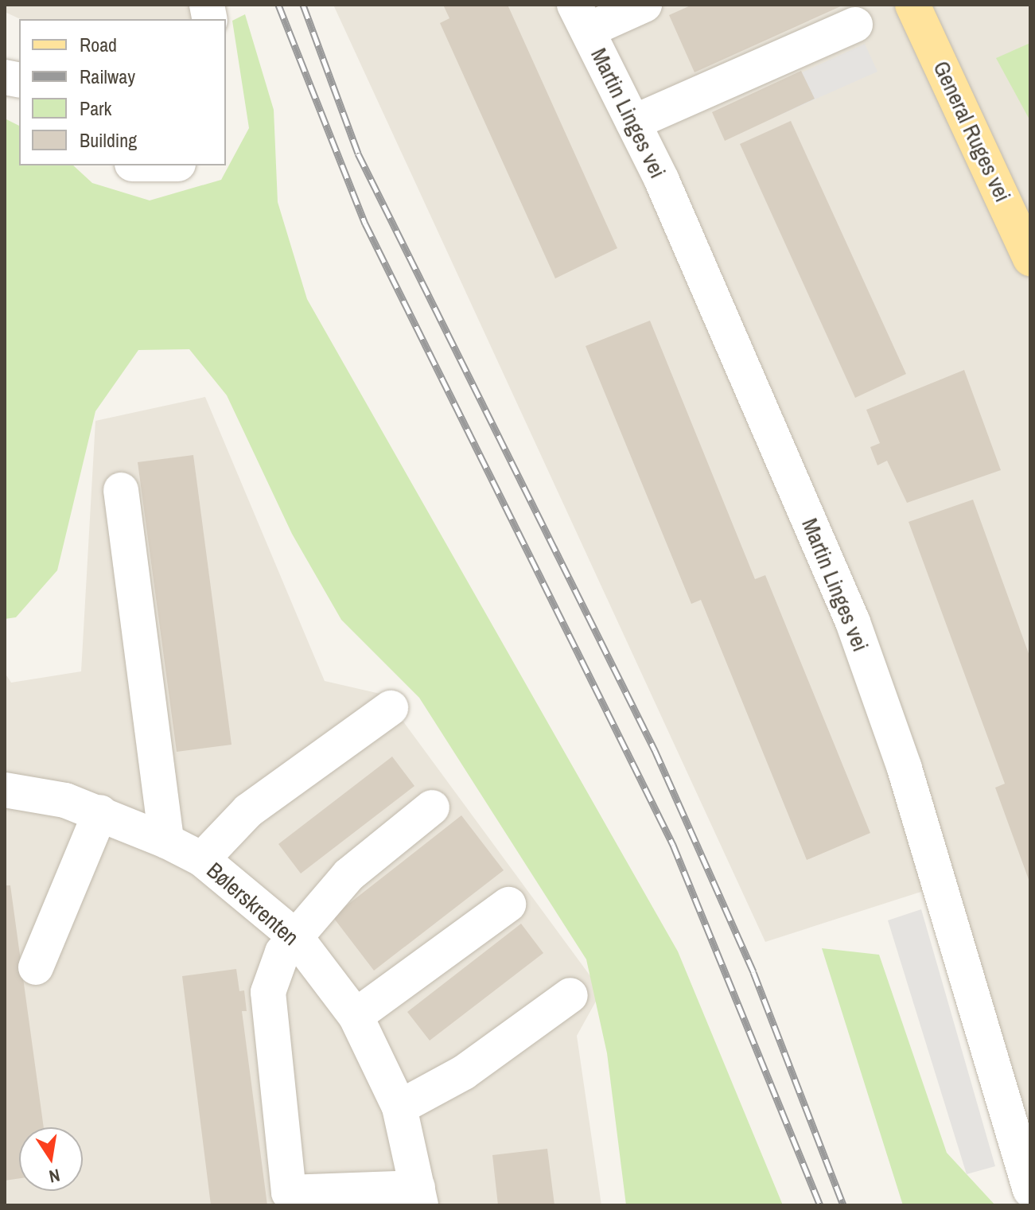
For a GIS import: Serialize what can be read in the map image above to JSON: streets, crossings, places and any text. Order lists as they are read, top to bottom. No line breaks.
{"streets":{"main road":["General Ruges vei"],"street":["Martin Linges vei","Bølerskrenten"]},"legend":["Road","Railway","Park","Building"],"north":"bottom"}
